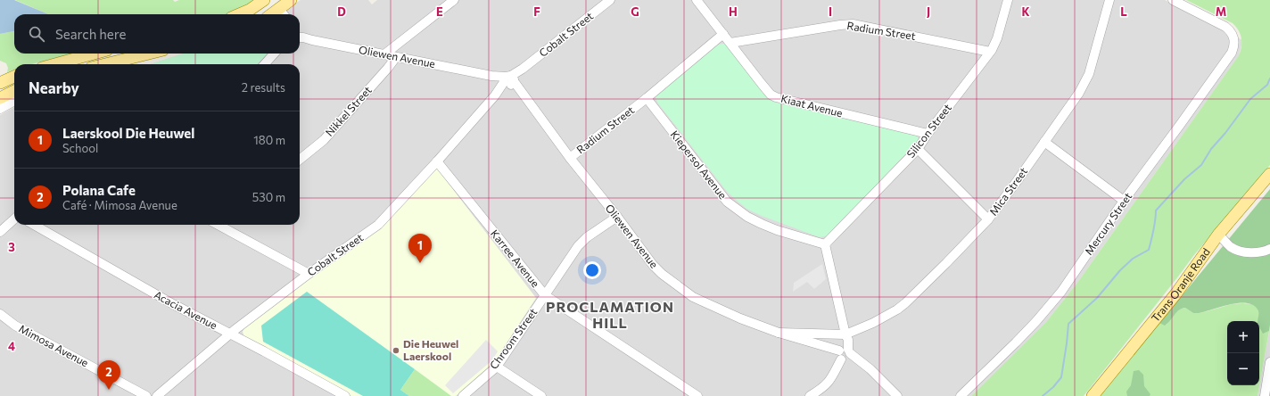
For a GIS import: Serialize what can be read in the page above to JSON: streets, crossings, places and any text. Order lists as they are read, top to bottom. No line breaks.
{"streets":{"main road":["Trans Oranje Road"],"street":["Radium Street","Cobalt Street","Oliewen Avenue","Kiaat Avenue","Nikkel Street","Silicon Street","Kiepersol Avenue","Mica Street","Mercury Street","Karree Avenue","Acacia Avenue","Chroom Street","Mimosa Avenue"]},"crossings":[["Radium Street","Oliewen Avenue"],["Radium Street","Kiaat Avenue"],["Radium Street","Silicon Street"],["Radium Street","Kiepersol Avenue"],["Cobalt Street","Oliewen Avenue"],["Cobalt Street","Karree Avenue"],["Cobalt Street","Acacia Avenue"],["Oliewen Avenue","Nikkel Street"],["Oliewen Avenue","Mica Street"],["Oliewen Avenue","Chroom Street"],["Kiaat Avenue","Silicon Street"],["Silicon Street","Kiepersol Avenue"],["Karree Avenue","Chroom Street"]],"districts":["PROCLAMATION HILL"],"places":["Die Heuwel Laerskool"],"page":{"search":"Search here","heading":["Nearby","2 results"],"list":[{"mark":"1","name":"Laerskool Die Heuwel","note":"School","value":"180 m"},{"mark":"2","name":"Polana Cafe","note":"Café · Mimosa Avenue","value":"530 m"}],"pins":["1","2"],"map_buttons":["+","−"]},"grid":{"columns":["D","E","F","G","H","I","J","K","L","M"],"rows":["3","4"]}}
